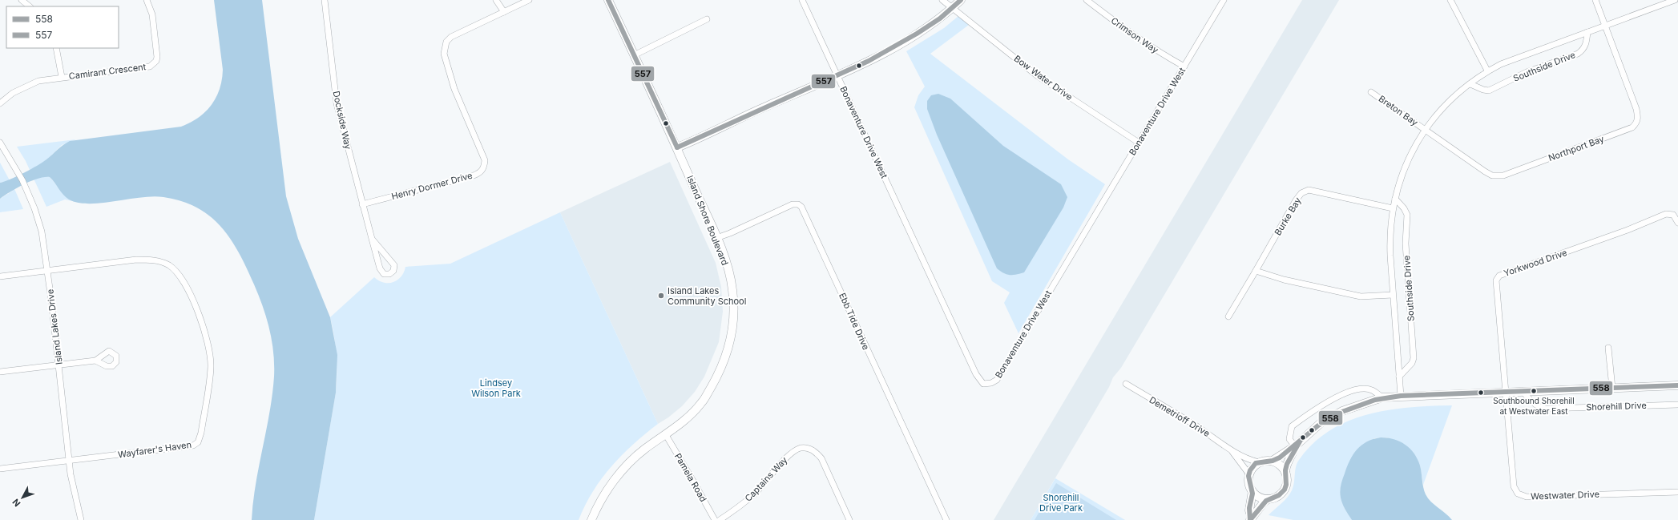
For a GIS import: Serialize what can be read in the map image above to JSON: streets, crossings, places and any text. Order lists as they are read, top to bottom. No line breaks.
{"streets":{"street":["Crimson Way","Southside Drive","Camirant Crescent","Bow Water Drive","Breton Bay","Bonaventure Drive West","Dockside Way","Northport Bay","Henry Dormer Drive","Burke Bay","Island Shore Boulevard","Yorkwood Drive","Ebb Tide Drive","Island Lakes Drive","Shorehill Drive","Demetrioff Drive","Wayfarer's Haven","Pamela Road","Captains Way","Westwater Drive"]},"crossings":[["Crimson Way","Bonaventure Drive West"],["Southside Drive","Breton Bay"],["Southside Drive","Northport Bay"],["Southside Drive","Burke Bay"],["Bow Water Drive","Bonaventure Drive West"],["Breton Bay","Northport Bay"],["Dockside Way","Henry Dormer Drive"],["Island Shore Boulevard","Ebb Tide Drive"],["Island Shore Boulevard","Pamela Road"],["Yorkwood Drive","Westwater Drive"],["Island Lakes Drive","Wayfarer's Haven"]],"parks":["Lindsey Wilson Park","Shorehill Drive Park"],"places":["Island Lakes Community School","Southbound Shorehill at Westwater East"],"lines":["transit line 557","transit line 558"],"legend":["558","557"],"north":"bottom left"}
